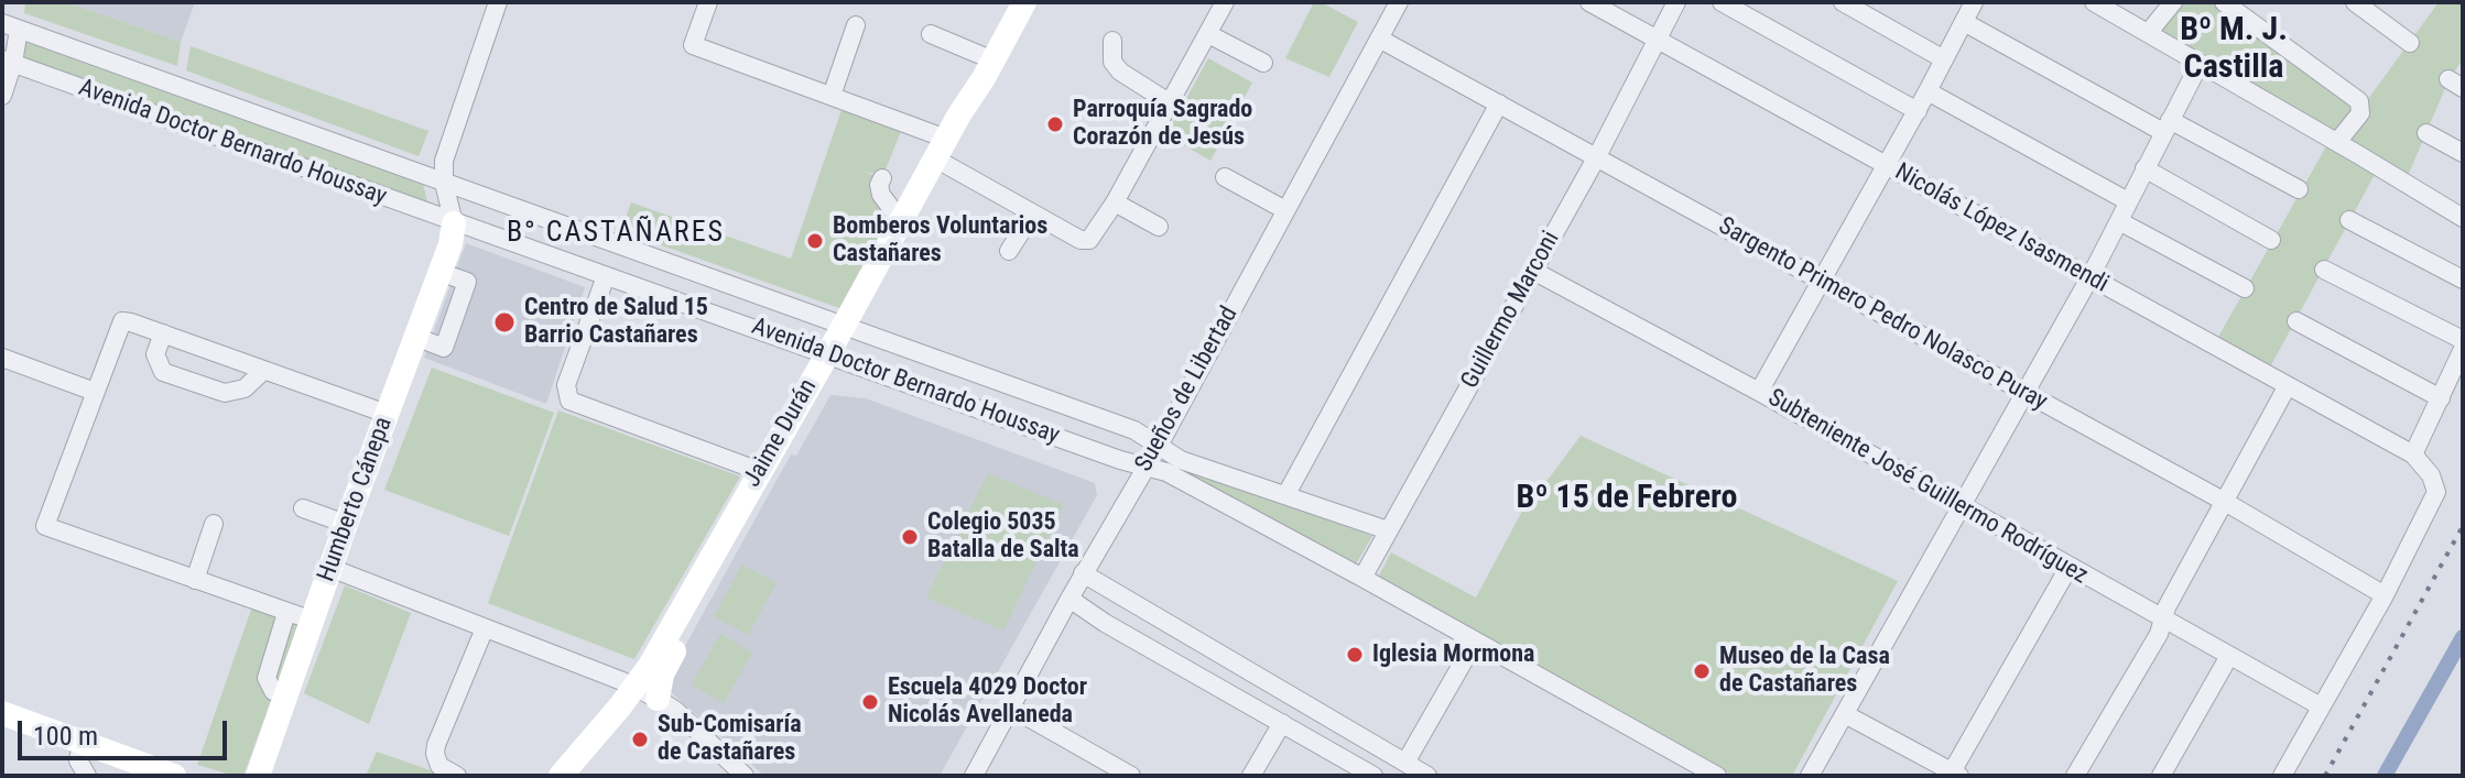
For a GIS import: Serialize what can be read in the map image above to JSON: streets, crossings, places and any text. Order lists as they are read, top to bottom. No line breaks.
{"streets":{"street":["Avenida Doctor Bernardo Houssay","Nicolás López Isasmendi","Guillermo Marconi","Sargento Primero Pedro Nolasco Puray","Sueños de Libertad","Jaime Durán","Subteniente José Guillermo Rodríguez","Humberto Cánepa"]},"crossings":[["Avenida Doctor Bernardo Houssay","Guillermo Marconi"],["Avenida Doctor Bernardo Houssay","Sueños de Libertad"],["Avenida Doctor Bernardo Houssay","Jaime Durán"],["Avenida Doctor Bernardo Houssay","Humberto Cánepa"],["Nicolás López Isasmendi","Guillermo Marconi"],["Guillermo Marconi","Sargento Primero Pedro Nolasco Puray"],["Guillermo Marconi","Subteniente José Guillermo Rodríguez"],["Sargento Primero Pedro Nolasco Puray","Sueños de Libertad"]],"districts":["Bº M. J. Castilla","B° CASTAÑARES","Bº 15 de Febrero"],"places":["Parroquía Sagrado Corazón de Jesús","Bomberos Voluntarios Castañares","Centro de Salud 15 Barrio Castañares","Colegio 5035 Batalla de Salta","Iglesia Mormona","Museo de la Casa de Castañares","Escuela 4029 Doctor Nicolás Avellaneda","Sub-Comisaría de Castañares"],"scale_bar":"100 m"}
